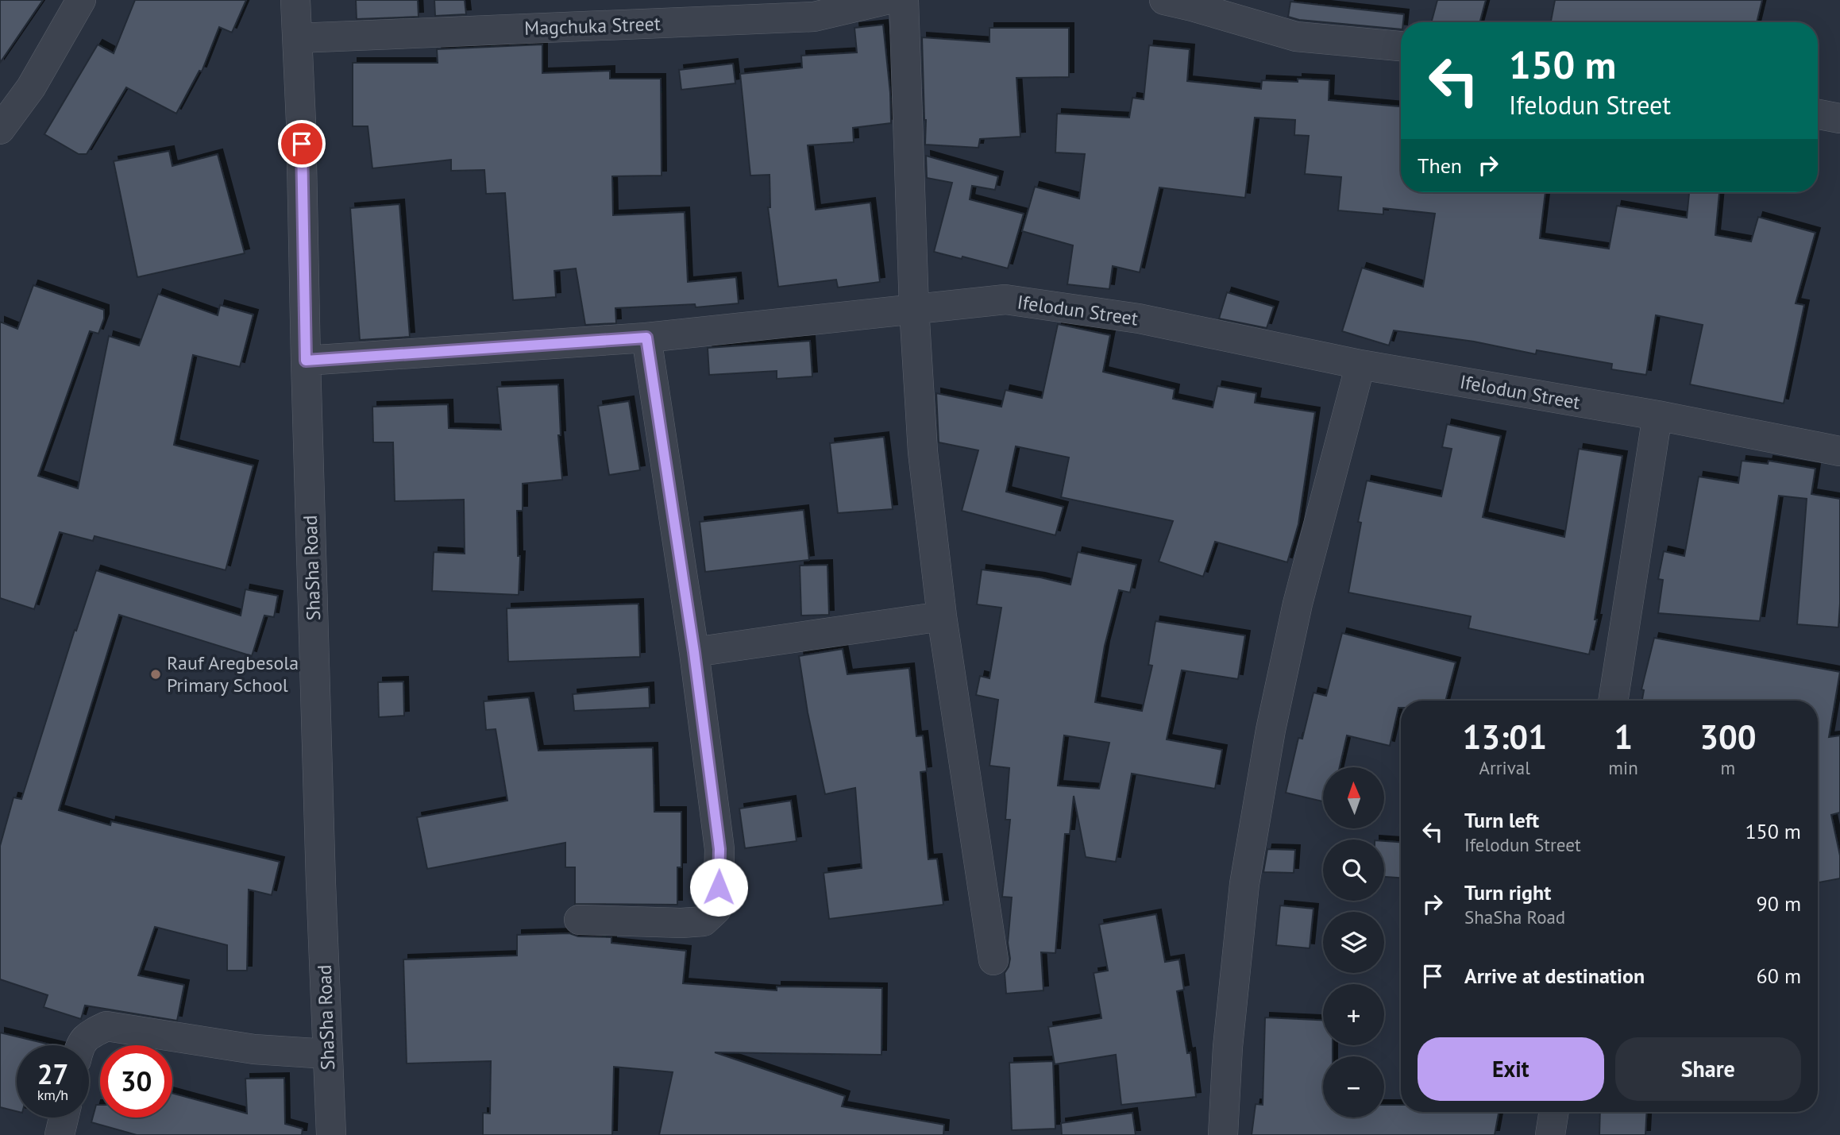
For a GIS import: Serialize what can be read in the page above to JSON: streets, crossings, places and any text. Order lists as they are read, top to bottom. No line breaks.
{"streets":{"street":["Magchuka Street","Ifelodun Street","ShaSha Road"]},"crossings":[["Magchuka Street","ShaSha Road"],["Ifelodun Street","ShaSha Road"]],"places":["Rauf Aregbesola Primary School"],"north":"top","page":{"turn":["150 m","Ifelodun Street"],"then":"Then","eta":["13:01","Arrival","1","min","300","m"],"map_buttons":["+","−"],"list":[{"name":"Turn left","note":"Ifelodun Street","value":"150 m"},{"name":"Turn right","note":"ShaSha Road","value":"90 m"},{"name":"Arrive at destination","value":"60 m"}],"buttons":["Exit","Share"],"speed":"27 km/h","limit":"30"}}
